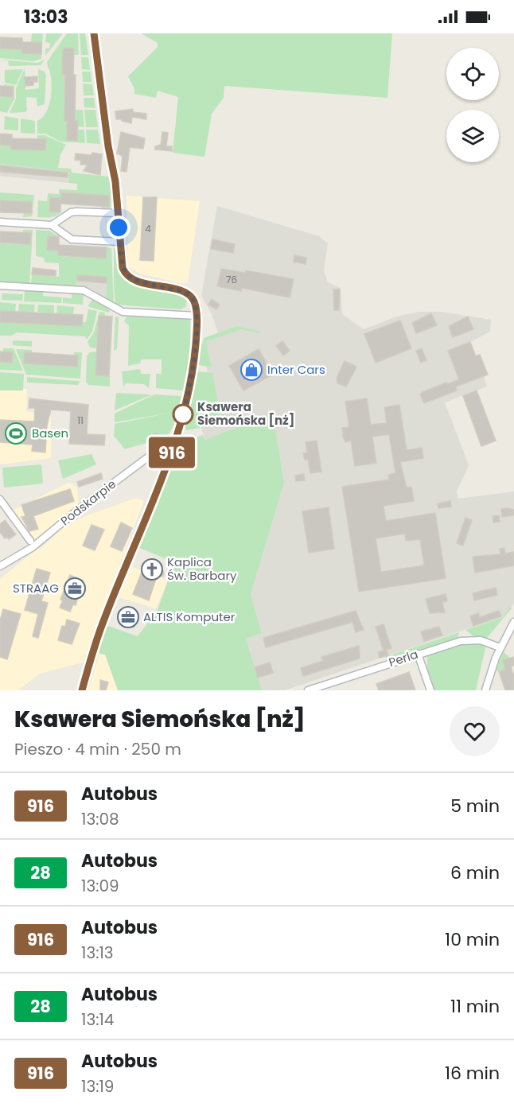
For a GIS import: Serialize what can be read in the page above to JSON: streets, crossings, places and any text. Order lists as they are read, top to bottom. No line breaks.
{"streets":{"street":["Podskarpie","Perla"]},"places":{"shop":["Inter Cars"],"other":["Ksawera Siemońska [nż]"],"sports":["Basen"],"church":["Kaplica Św. Barbary"],"office":["STRAAG","ALTIS Komputer"]},"lines":["bus line 916"],"house_numbers":["4","76","11"],"page":{"status":"13:03","on_map":"916","heading":["Ksawera Siemońska [nż]","Pieszo · 4 min · 250 m"],"list":[{"mark":"916","name":"Autobus","note":"13:08","value":"5 min"},{"mark":"28","name":"Autobus","note":"13:09","value":"6 min"},{"mark":"916","name":"Autobus","note":"13:13","value":"10 min"},{"mark":"28","name":"Autobus","note":"13:14","value":"11 min"},{"mark":"916","name":"Autobus","note":"13:19","value":"16 min"}]}}
